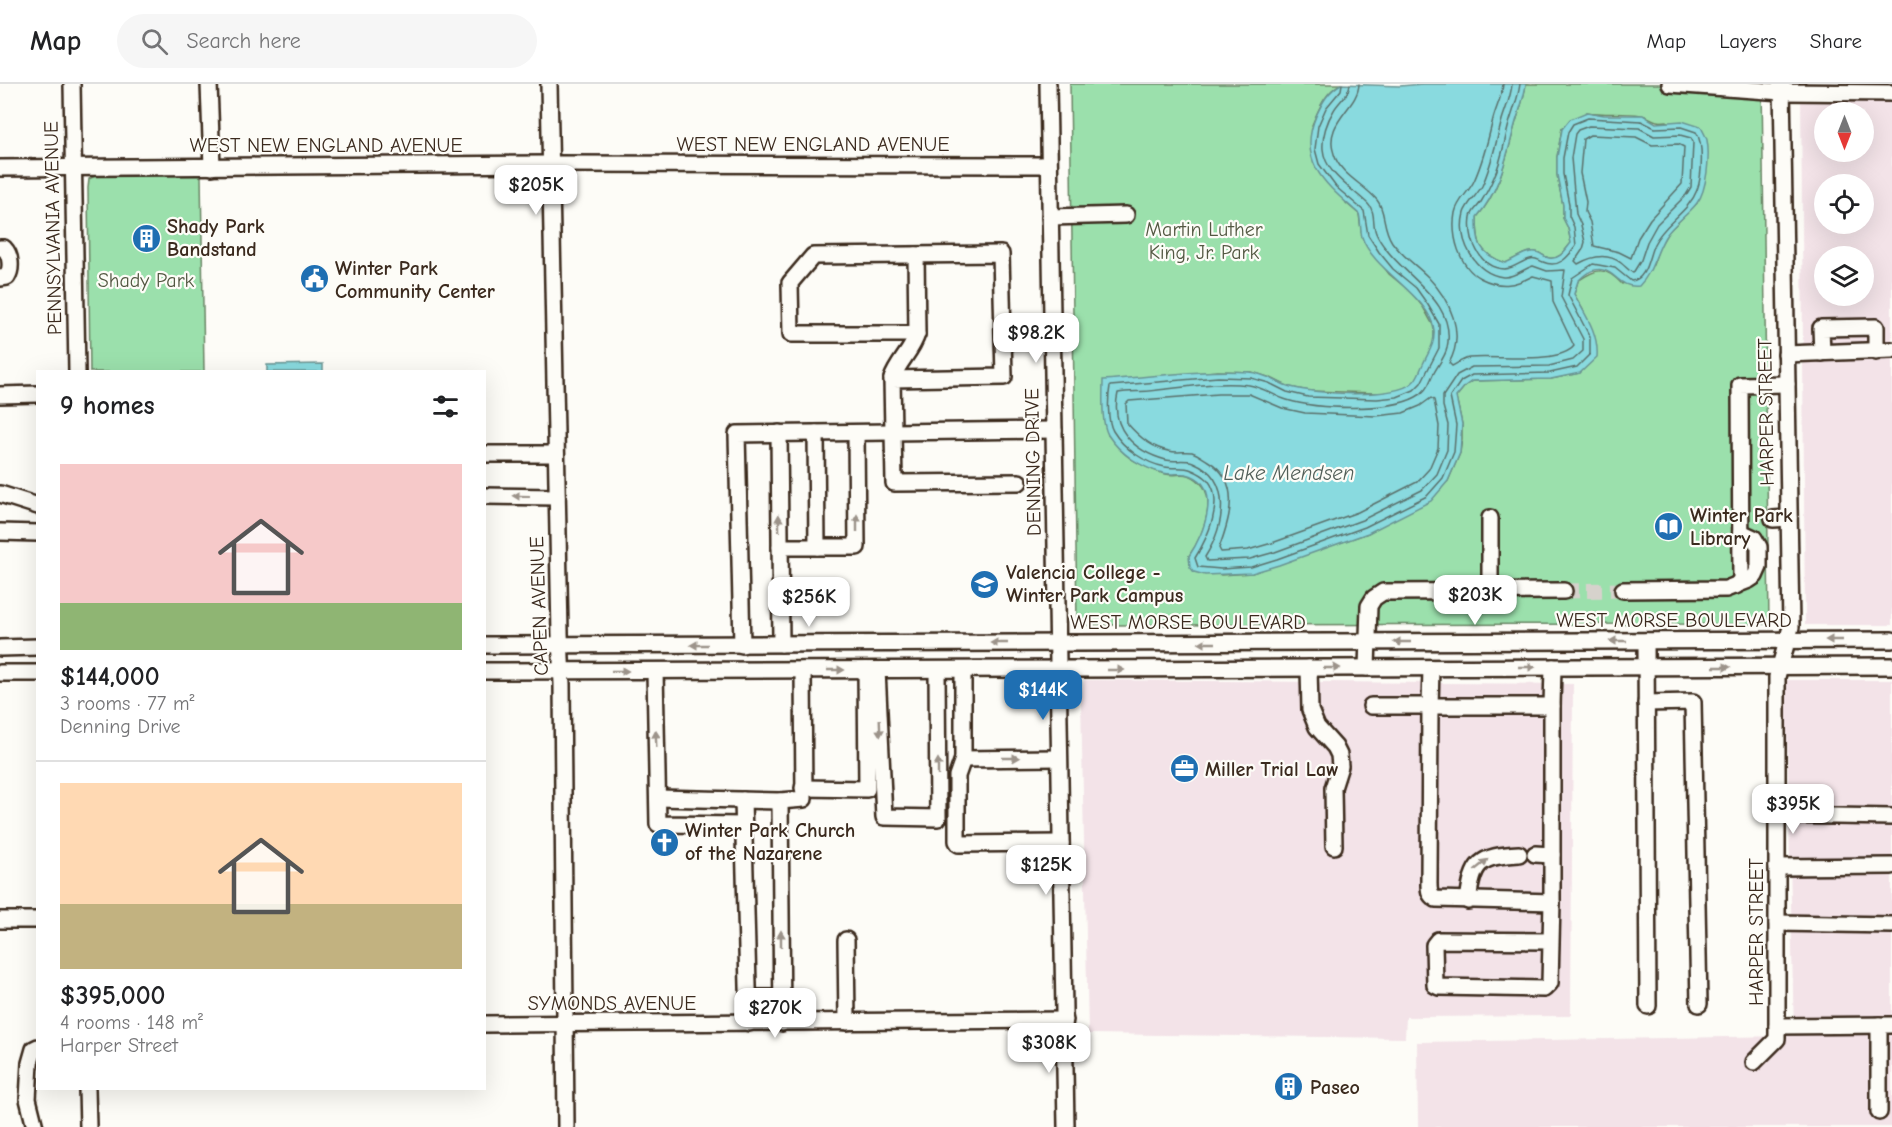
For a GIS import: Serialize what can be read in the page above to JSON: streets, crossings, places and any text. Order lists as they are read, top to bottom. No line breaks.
{"streets":{"street":["WEST NEW ENGLAND AVENUE","PENNSYLVANIA AVENUE","HARPER STREET","DENNING DRIVE","CAPEN AVENUE","WEST MORSE BOULEVARD","SYMONDS AVENUE"]},"crossings":[["WEST NEW ENGLAND AVENUE","PENNSYLVANIA AVENUE"],["WEST NEW ENGLAND AVENUE","DENNING DRIVE"],["WEST NEW ENGLAND AVENUE","CAPEN AVENUE"],["HARPER STREET","WEST MORSE BOULEVARD"],["DENNING DRIVE","WEST MORSE BOULEVARD"],["DENNING DRIVE","SYMONDS AVENUE"],["CAPEN AVENUE","WEST MORSE BOULEVARD"],["CAPEN AVENUE","SYMONDS AVENUE"]],"water":["Lake Mendsen"],"parks":["Martin Luther King, Jr. Park","Shady Park"],"places":{"building":["Shady Park Bandstand","Paseo"],"public building":["Winter Park Community Center"],"library":["Winter Park Library"],"school or university":["Valencia College - Winter Park Campus"],"office":["Miller Trial Law"],"church":["Winter Park Church of the Nazarene"]},"north":"bottom","page":{"header":"Map","search":"Search here","nav":["Map","Layers","Share"],"price":["$205K","$98.2K","$203K","$256K","$144K","$395K","$125K","$270K","$308K"],"heading":"9 homes","list":[{"name":"$144,000","note":"3 rooms · 77 m² · Denning Drive"},{"name":"$395,000","note":"4 rooms · 148 m² · Harper Street"}]}}
